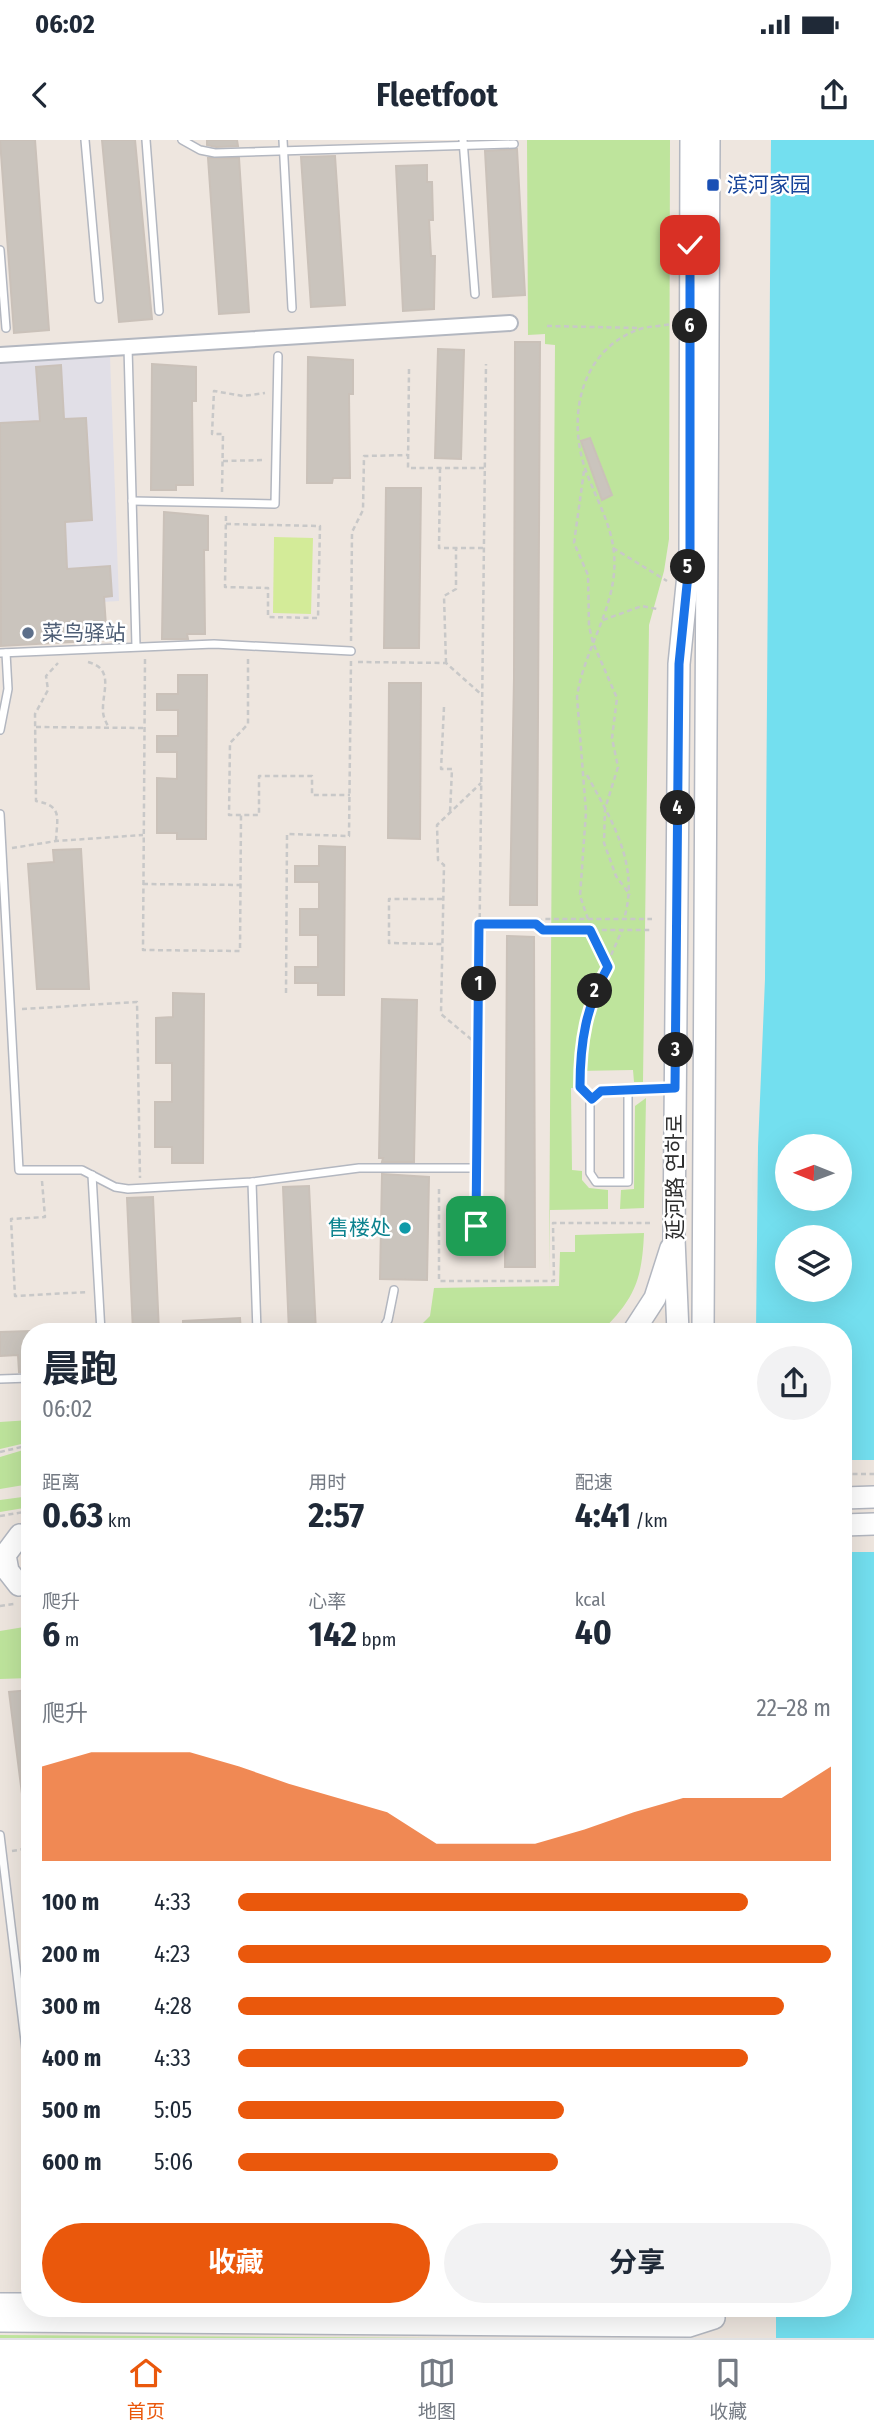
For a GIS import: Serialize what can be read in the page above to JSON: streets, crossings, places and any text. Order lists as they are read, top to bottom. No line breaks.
{"streets":{"main road":["延河路 연하로"]},"places":{"transit":["滨河家园"],"other":["菜鸟驿站","售楼处"]},"north":"left","page":{"status":"06:02","header":"Fleetfoot","pins":["6","5","4","1","2","3"],"heading":["晨跑","06:02"],"stats":[["距离","0.63 km"],["用时","2:57"],["配速","4:41 /km"],["爬升","6 m"],["心率","142 bpm"],["kcal","40"]],"chart":["爬升","22–28 m"],"list":[{"name":"100 m","note":"4:33"},{"name":"200 m","note":"4:23"},{"name":"300 m","note":"4:28"},{"name":"400 m","note":"4:33"},{"name":"500 m","note":"5:05"},{"name":"600 m","note":"5:06"}],"buttons":["收藏","分享"],"tabs":["首页","地图","收藏"]}}
